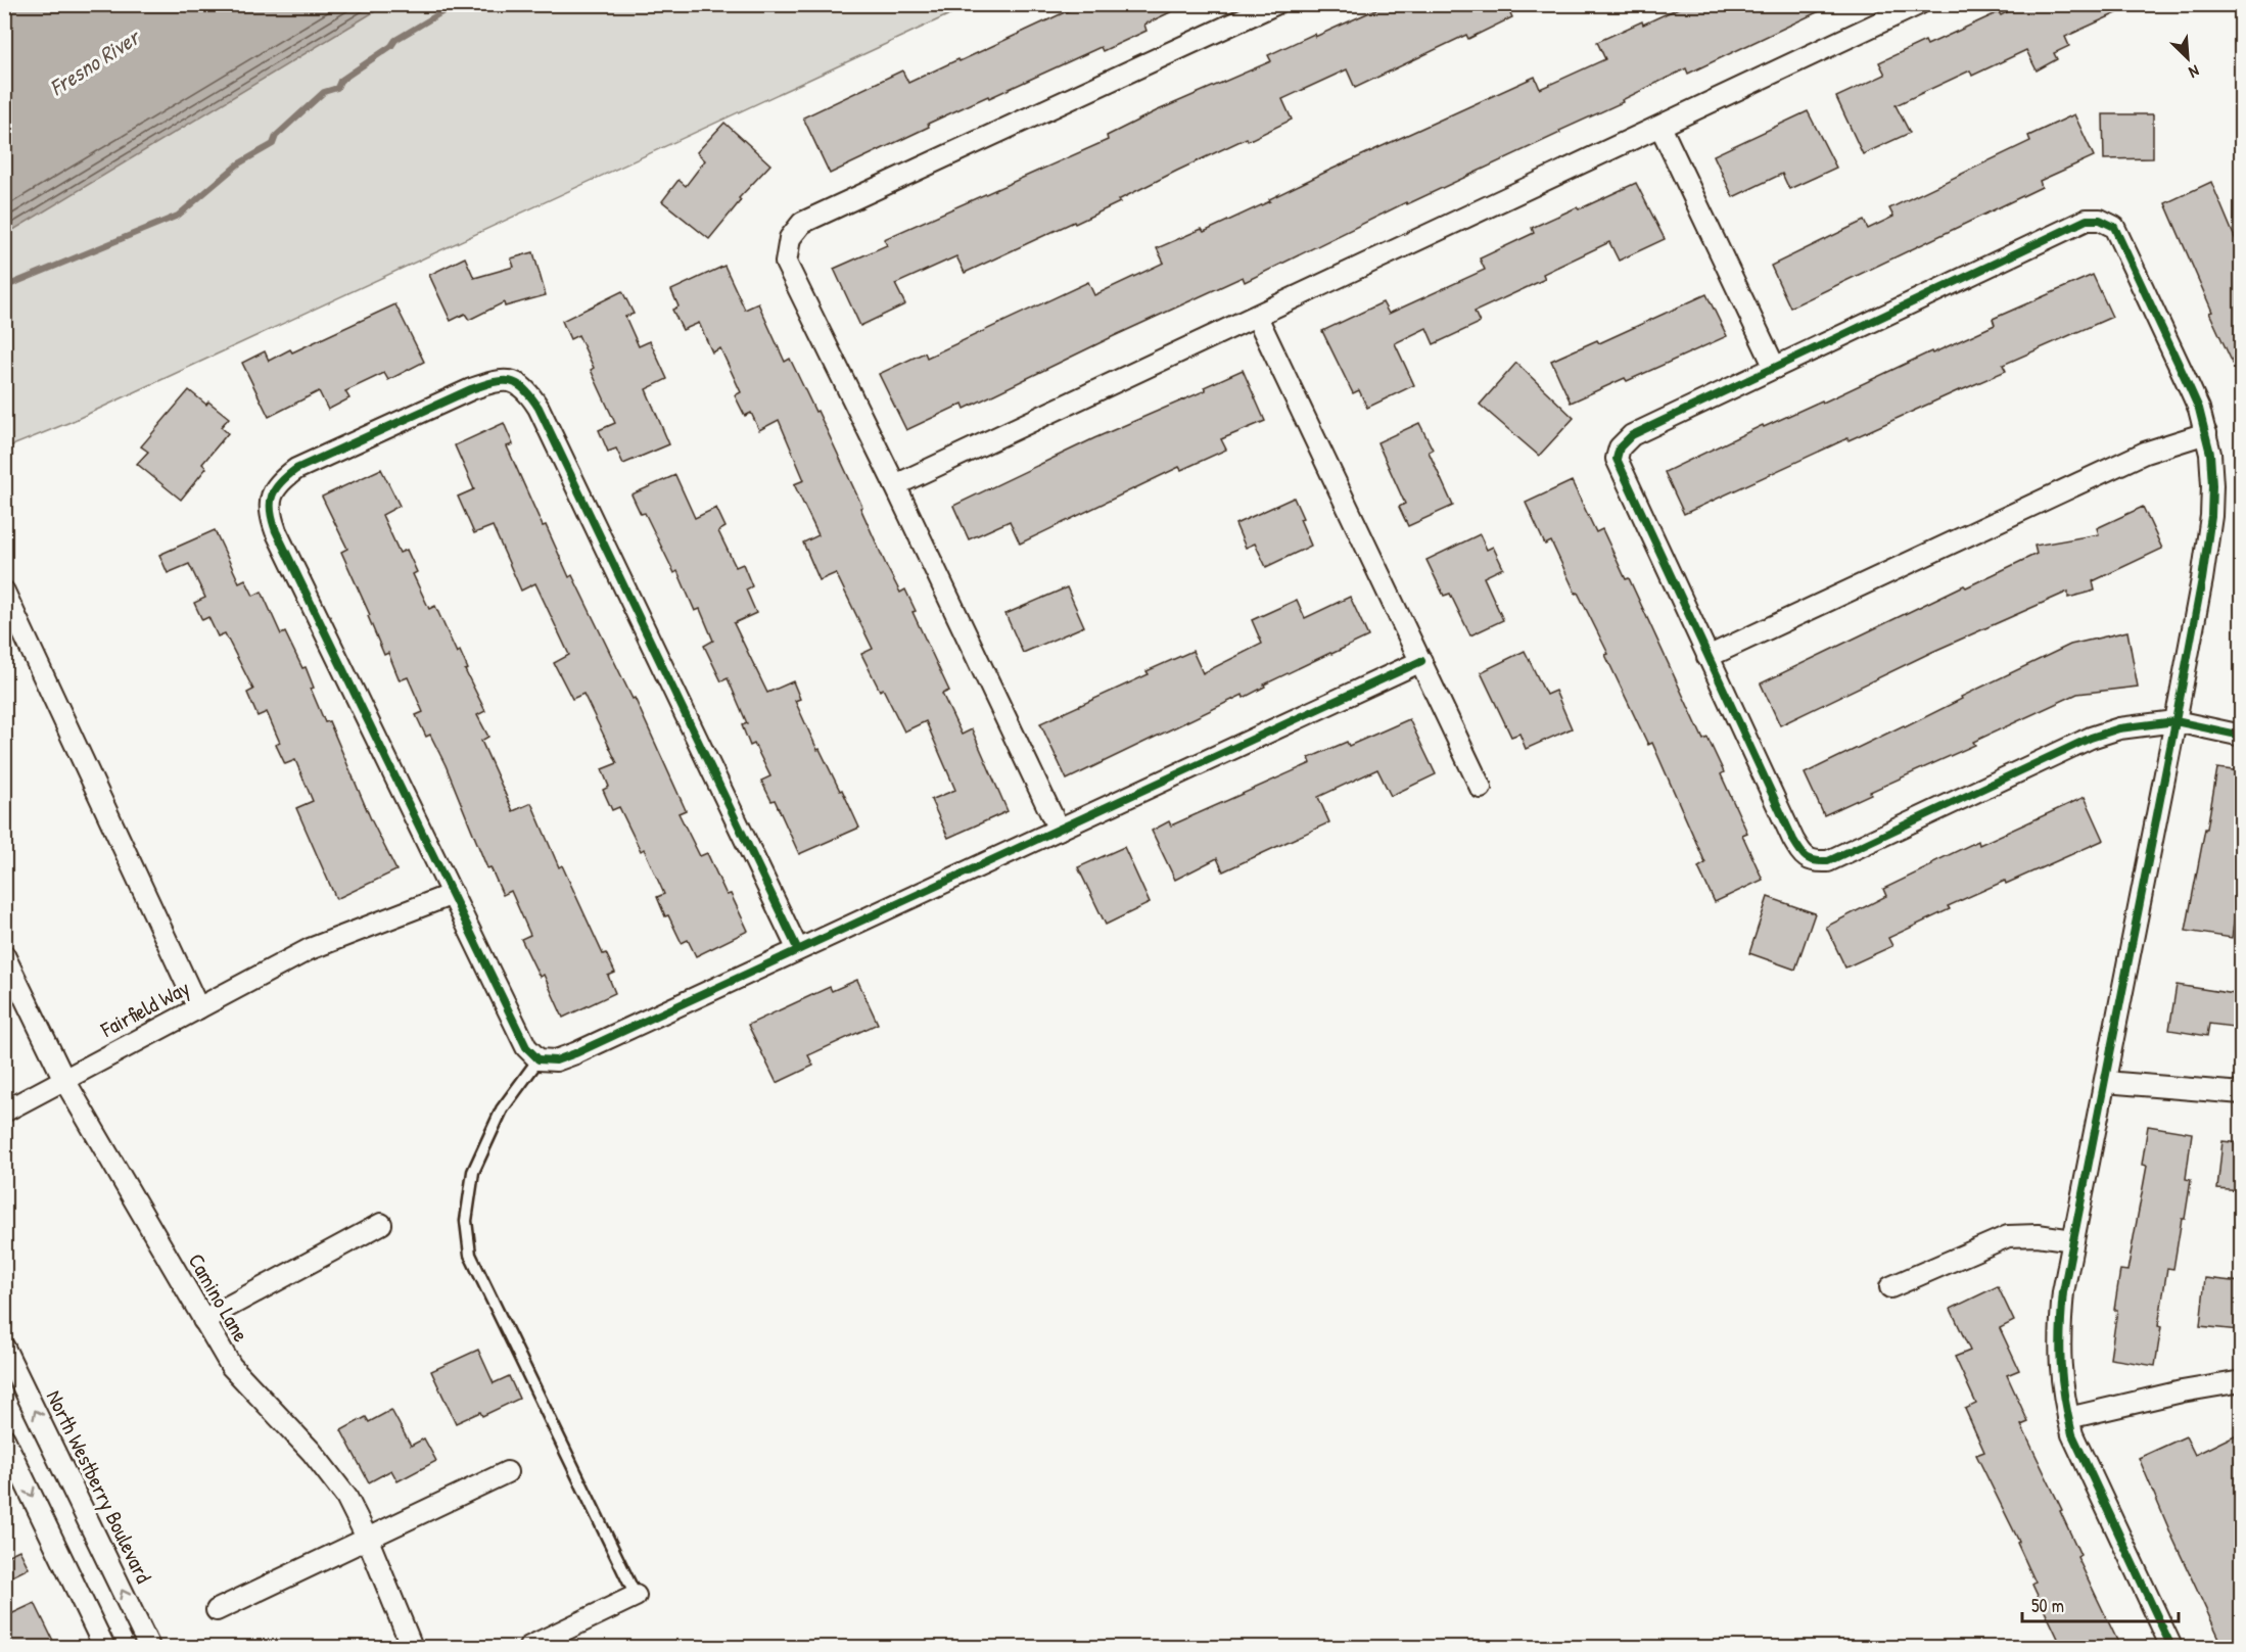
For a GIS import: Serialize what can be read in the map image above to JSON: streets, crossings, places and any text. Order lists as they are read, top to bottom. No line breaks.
{"streets":{"street":["Fairfield Way","Camino Lane","North Westberry Boulevard"]},"crossings":[["Fairfield Way","Camino Lane"]],"water":["Fresno River"],"scale_bar":"50 m","north":"bottom right"}
